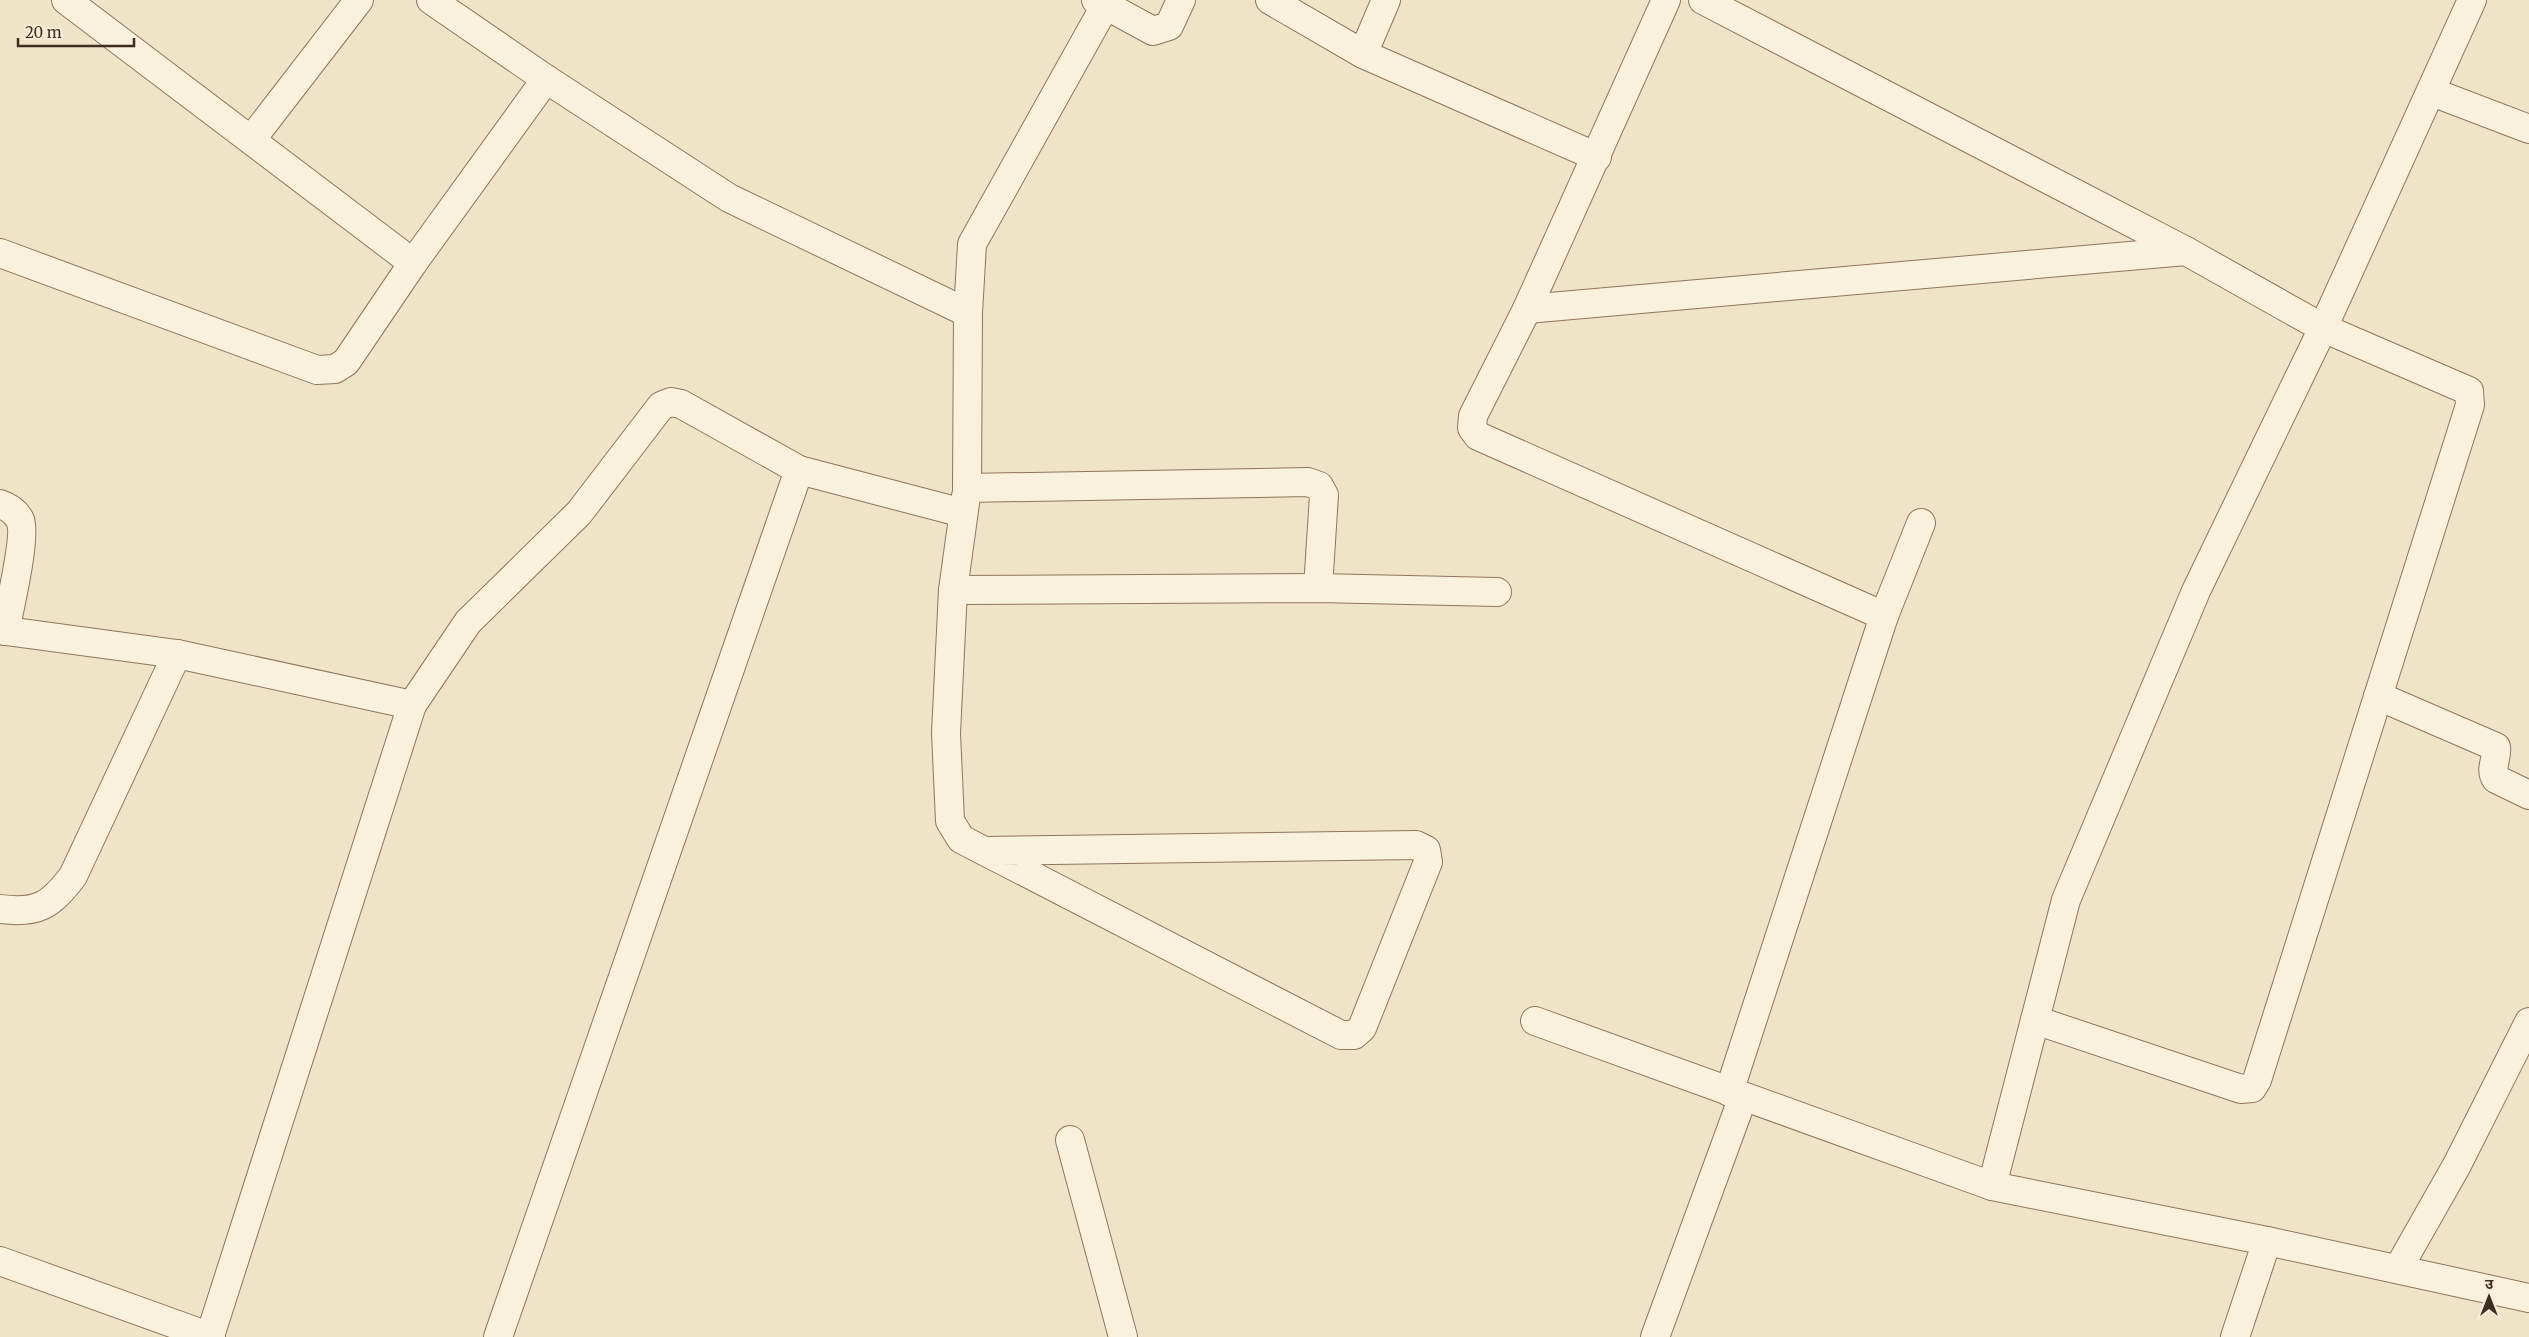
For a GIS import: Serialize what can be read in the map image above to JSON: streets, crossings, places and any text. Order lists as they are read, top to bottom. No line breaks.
{"scale_bar":"20 m","north":"top"}
